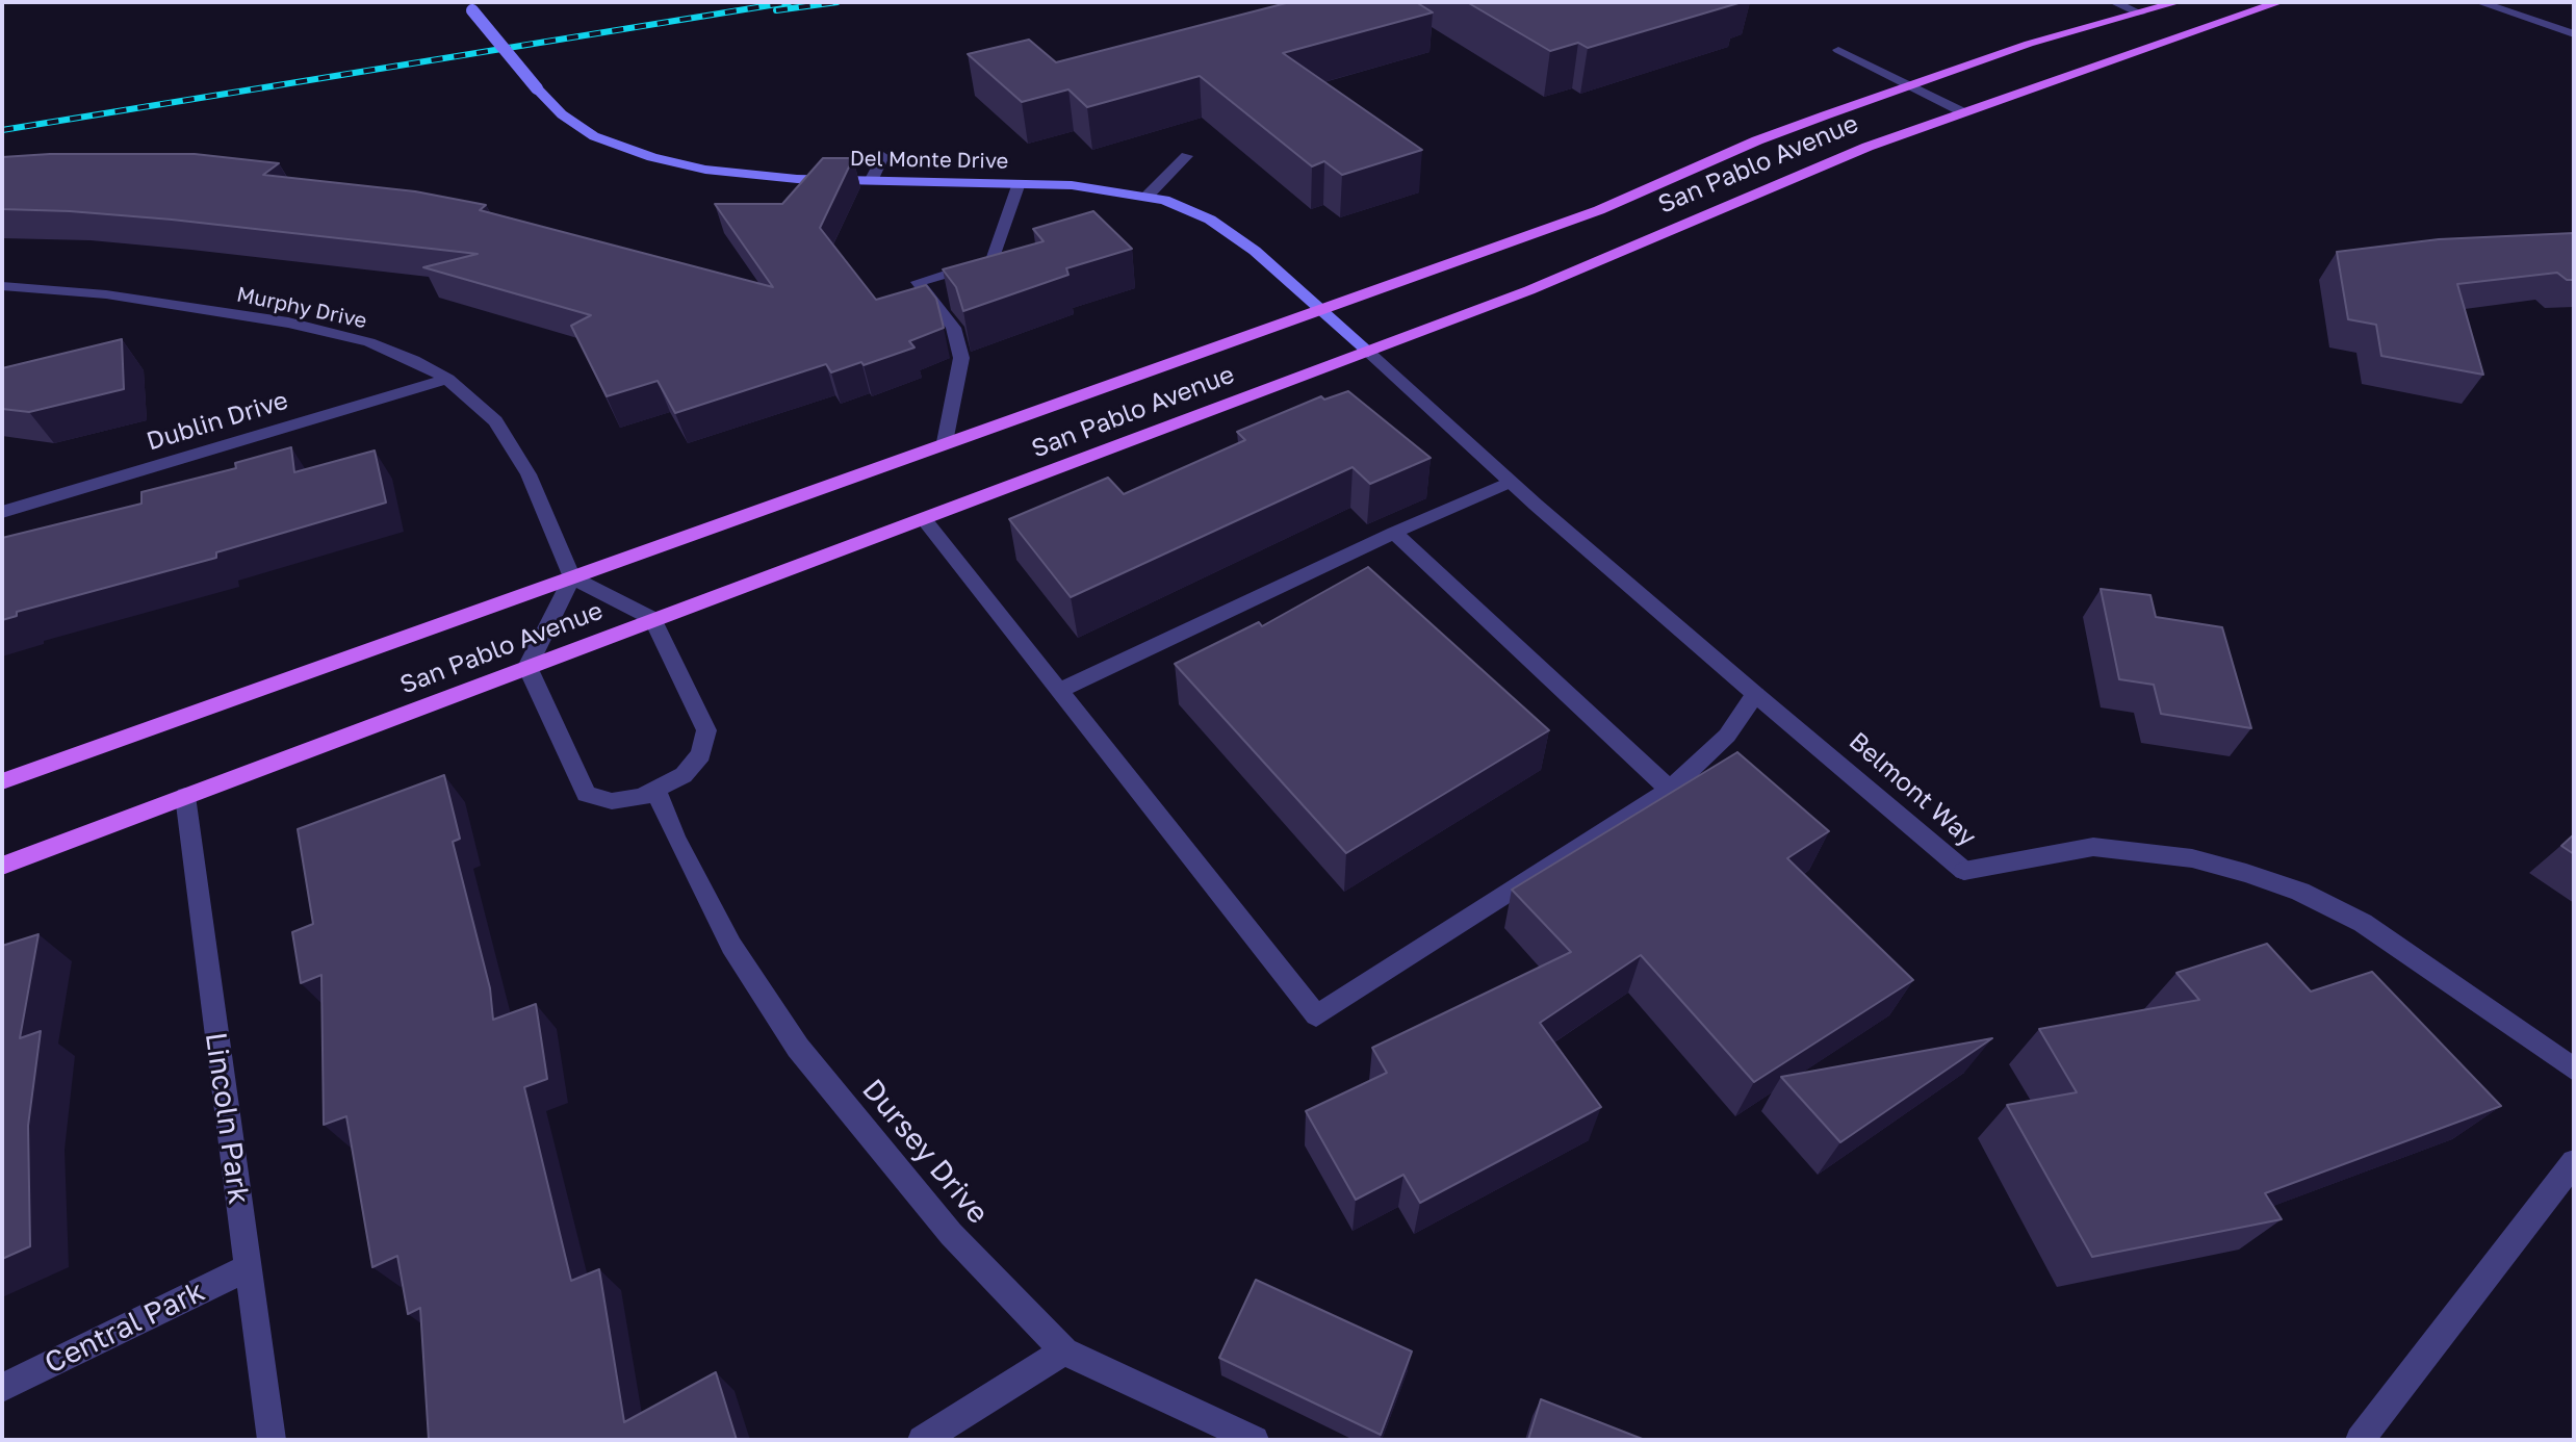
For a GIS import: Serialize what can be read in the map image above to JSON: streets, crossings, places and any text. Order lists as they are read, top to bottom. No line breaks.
{"streets":{"main road":["San Pablo Avenue"],"street":["Del Monte Drive","Murphy Drive","Dublin Drive","Belmont Way","Lincoln Park","Dursey Drive","Central Park"]},"crossings":[["Del Monte Drive","San Pablo Avenue"],["Del Monte Drive","Belmont Way"],["San Pablo Avenue","Murphy Drive"],["San Pablo Avenue","Belmont Way"],["San Pablo Avenue","Lincoln Park"],["Murphy Drive","Dublin Drive"],["Lincoln Park","Central Park"]]}
